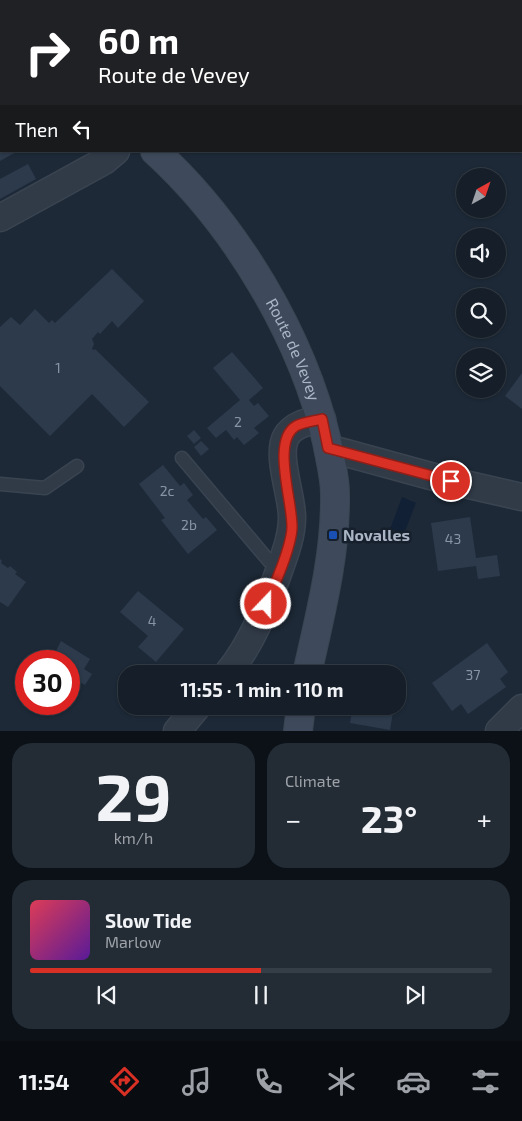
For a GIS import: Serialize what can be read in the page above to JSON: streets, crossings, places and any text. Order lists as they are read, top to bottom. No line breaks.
{"streets":{"street":["Route de Vevey"]},"places":{"transit":["Novalles"]},"house_numbers":["1","2","2c","2b","43","4","37"],"north":"top right","page":{"turn":["60 m","Route de Vevey"],"then":"Then","limit":"30","trip":"11:55 · 1 min · 110 m","tile":[["29","km/h"],"Climate"],"heat":["−","23°","+"],"song":["Slow Tide","Marlow"],"tabs":"11:54"}}
